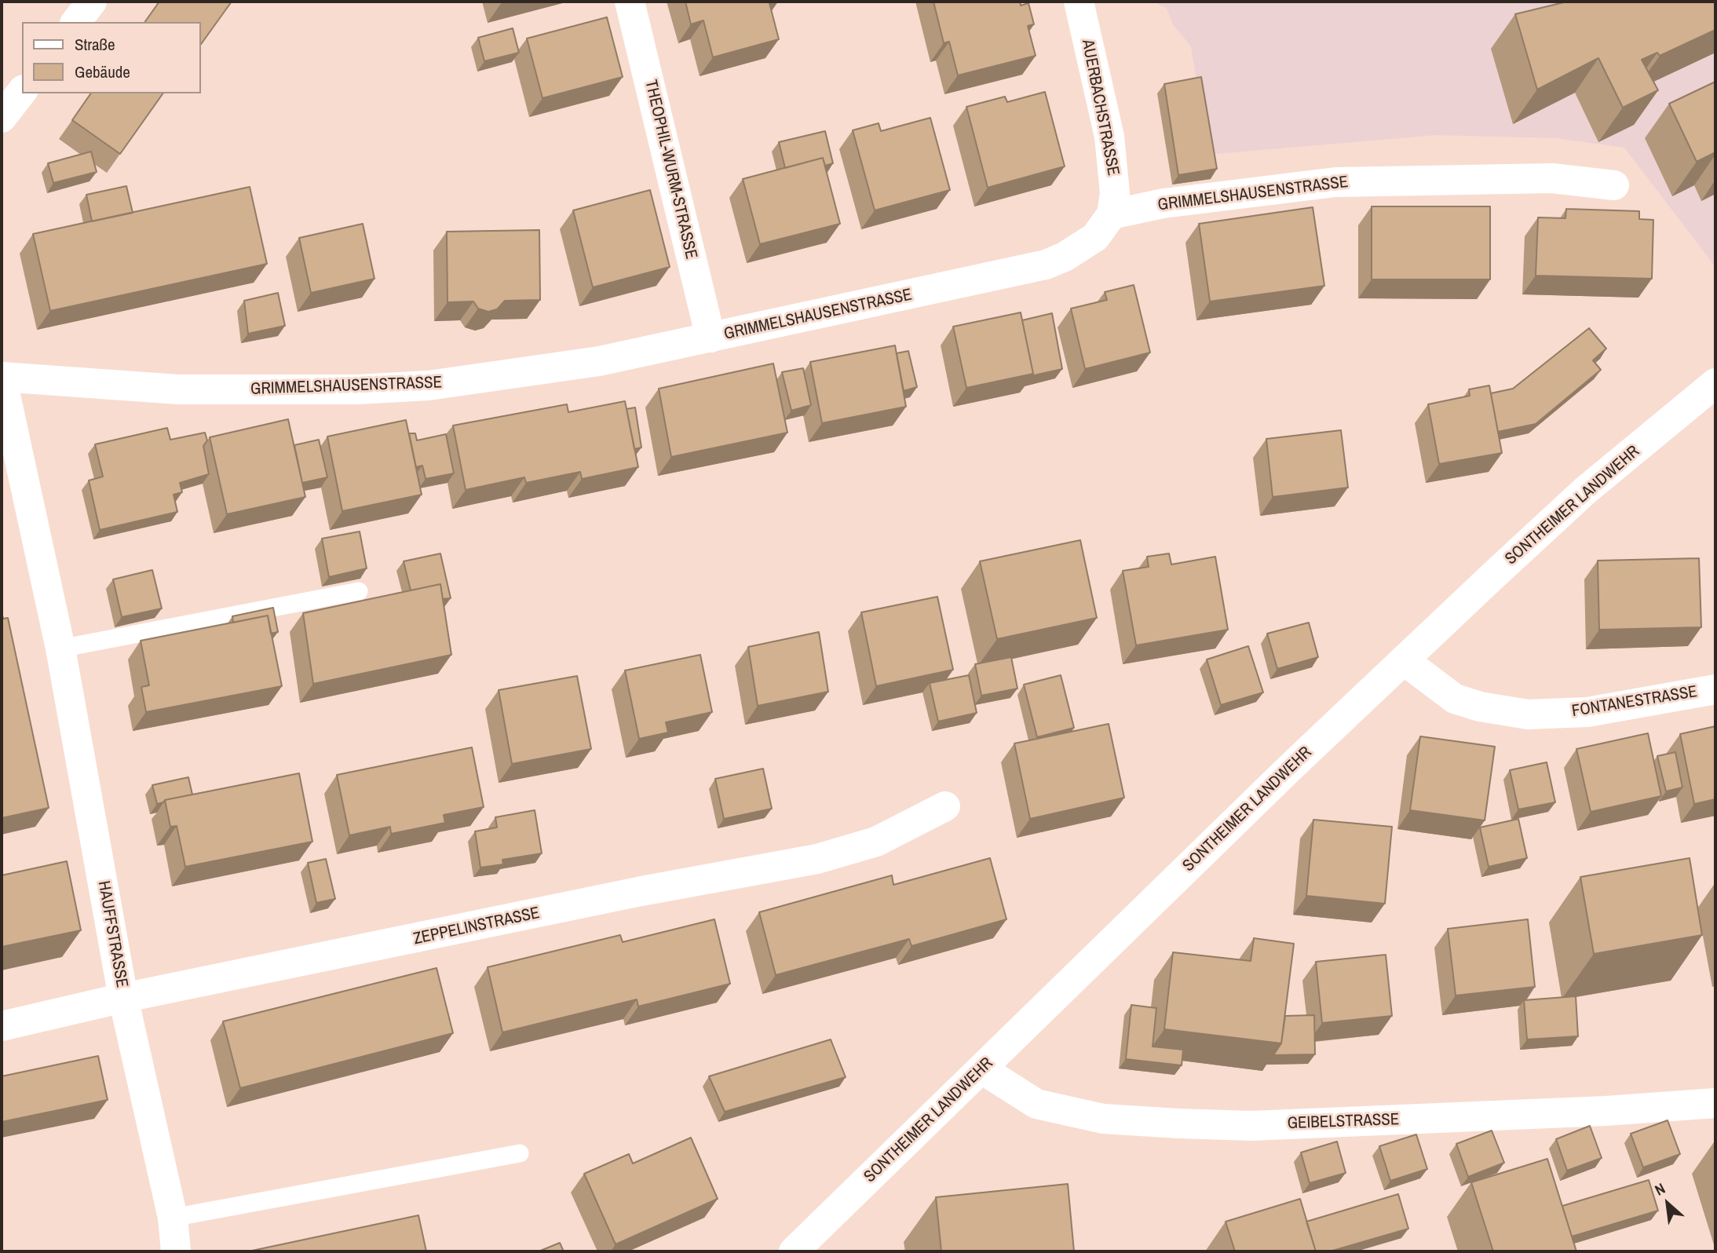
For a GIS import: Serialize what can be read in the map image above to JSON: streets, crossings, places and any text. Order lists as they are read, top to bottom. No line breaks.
{"streets":{"street":["AUERBACHSTRASSE","THEOPHIL-WURM-STRASSE","GRIMMELSHAUSENSTRASSE","SONTHEIMER LANDWEHR","FONTANESTRASSE","ZEPPELINSTRASSE","HAUFFSTRASSE","GEIBELSTRASSE"]},"crossings":[["AUERBACHSTRASSE","GRIMMELSHAUSENSTRASSE"],["THEOPHIL-WURM-STRASSE","GRIMMELSHAUSENSTRASSE"],["GRIMMELSHAUSENSTRASSE","HAUFFSTRASSE"],["SONTHEIMER LANDWEHR","FONTANESTRASSE"],["SONTHEIMER LANDWEHR","GEIBELSTRASSE"],["ZEPPELINSTRASSE","HAUFFSTRASSE"]],"legend":["Straße","Gebäude"],"north":"top left"}
